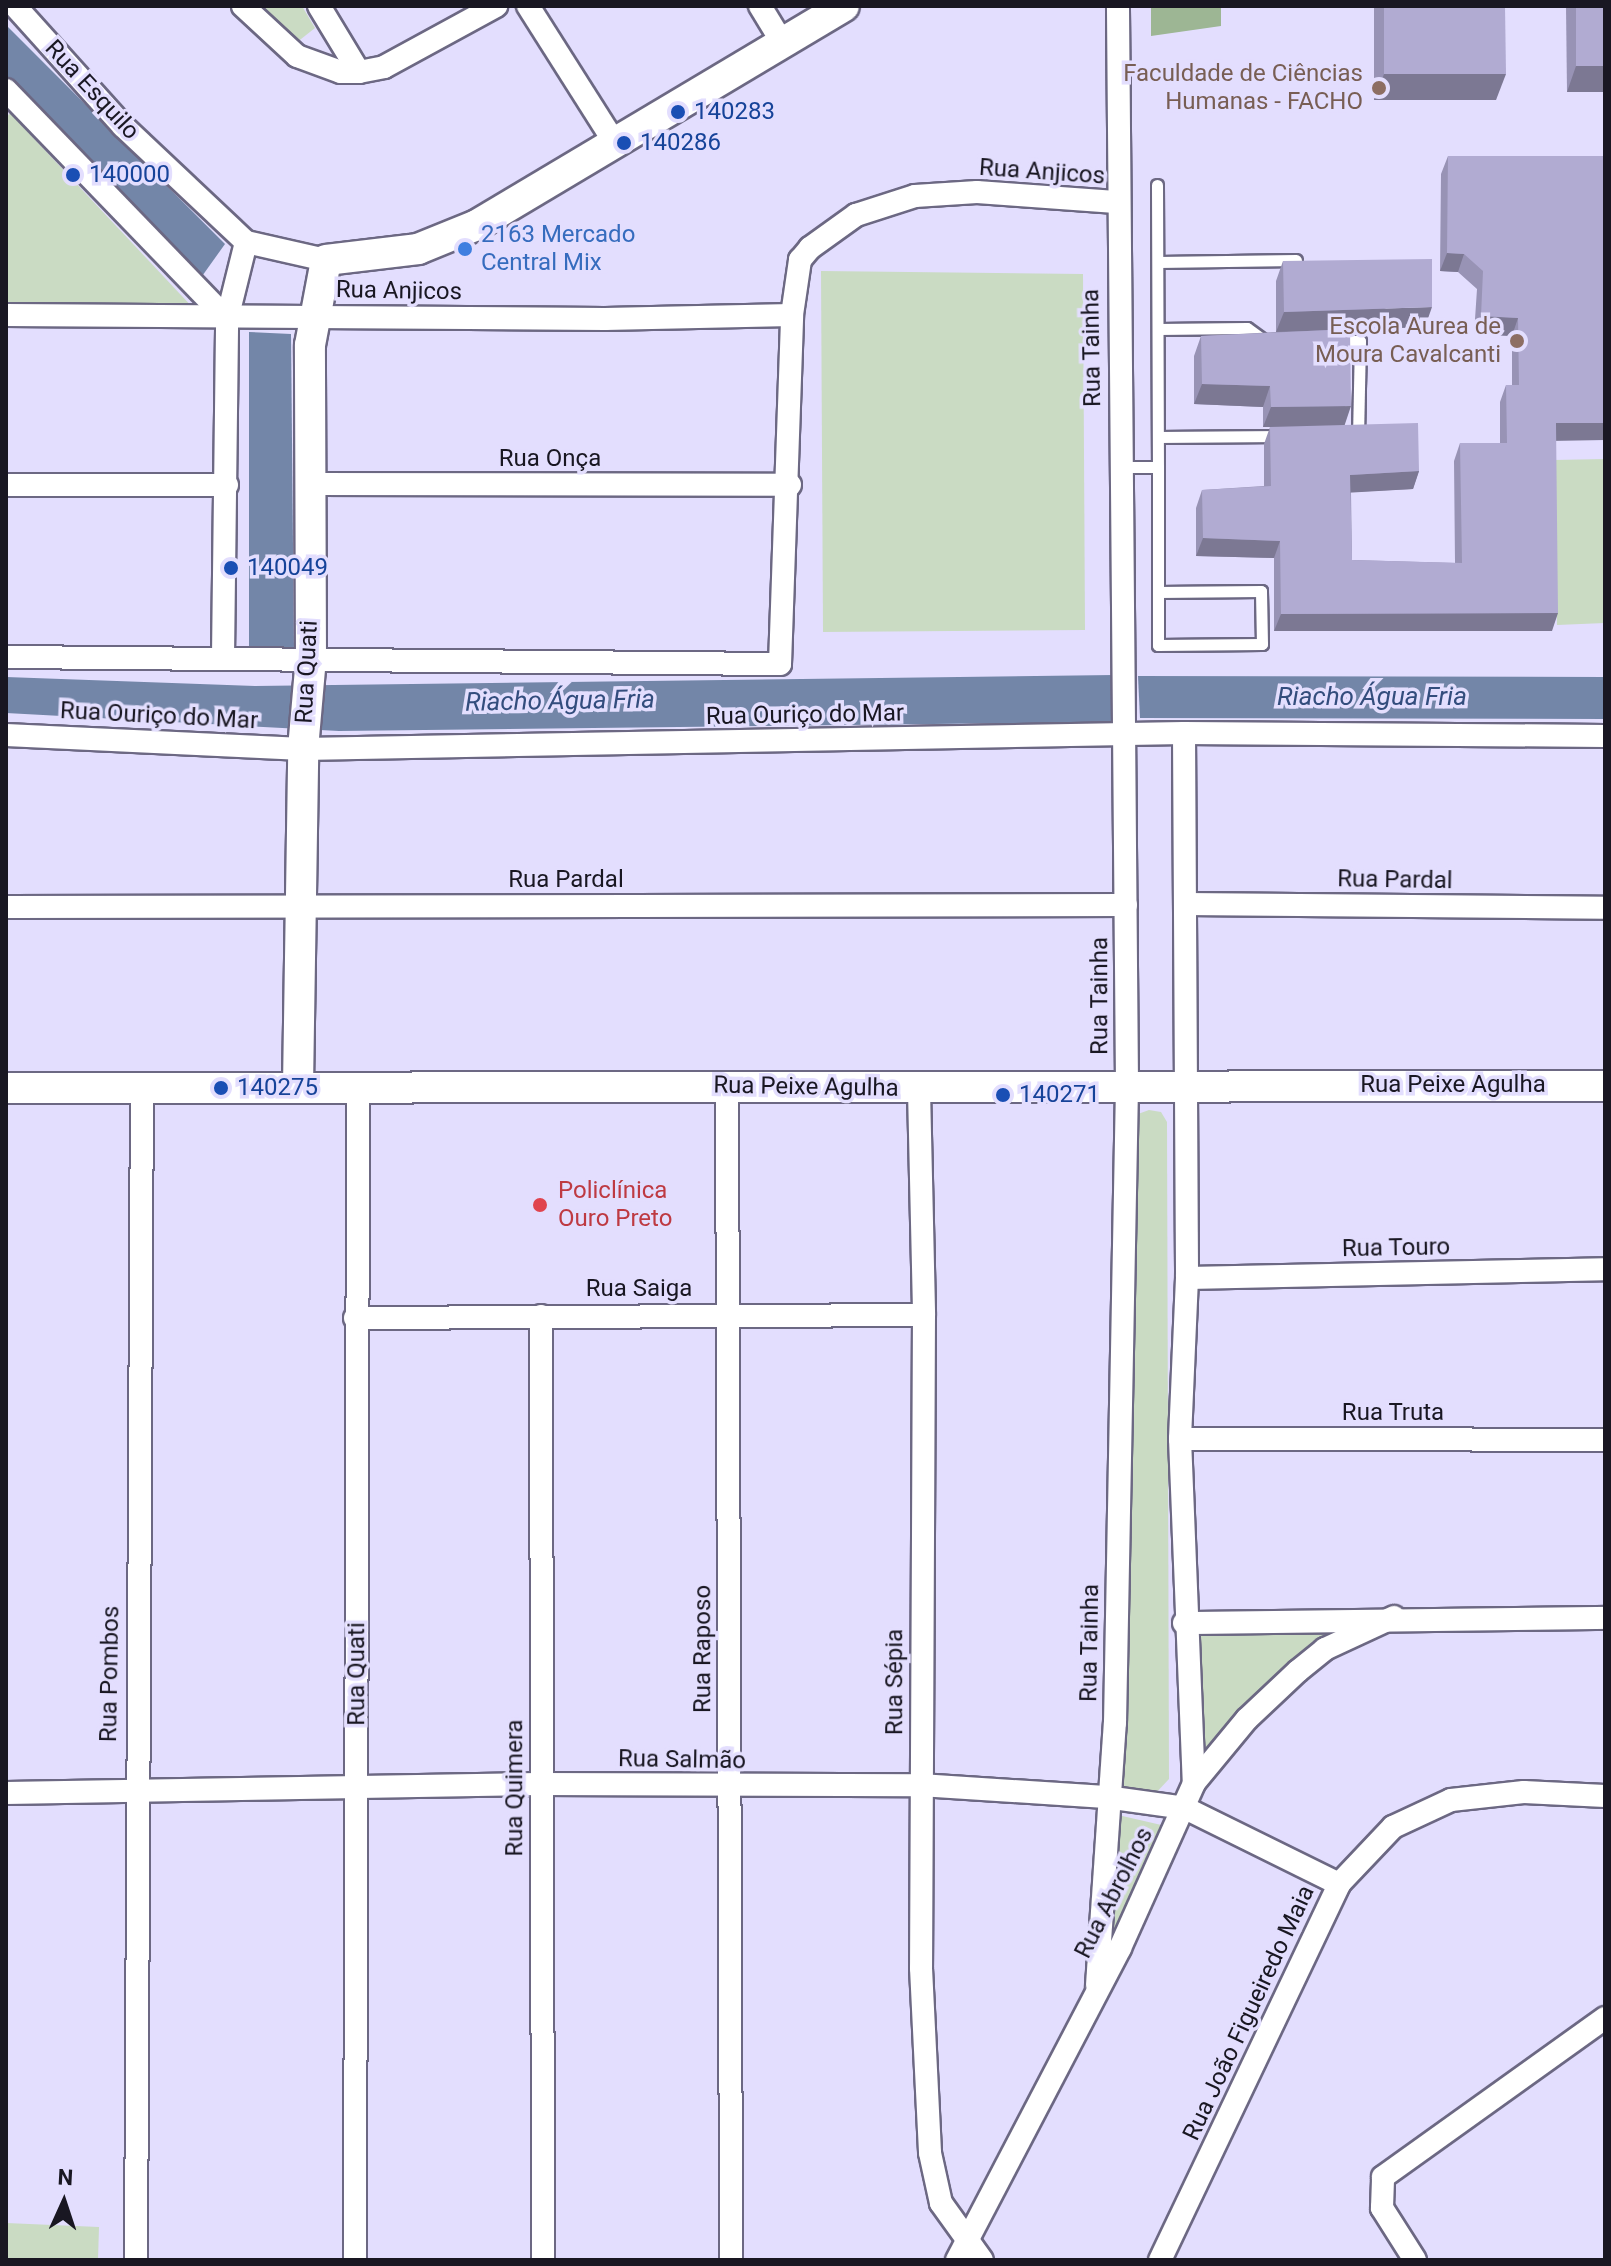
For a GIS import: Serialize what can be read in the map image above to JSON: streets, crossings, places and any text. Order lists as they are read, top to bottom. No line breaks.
{"streets":{"street":["Rua Esquilo","Rua Anjicos","Rua Tainha","Rua Onça","Rua Quati","Rua Ouriço do Mar","Rua Pardal","Rua Peixe Agulha","Rua Touro","Rua Saiga","Rua Truta","Rua Raposo","Rua Pombos","Rua Sépia","Rua Salmão","Rua Quimera","Rua Abrolhos","Rua João Figueiredo Maia"]},"crossings":[["Rua Anjicos","Rua Tainha"],["Rua Anjicos","Rua Onça"],["Rua Anjicos","Rua Quati"],["Rua Tainha","Rua Ouriço do Mar"],["Rua Tainha","Rua Pardal"],["Rua Tainha","Rua Peixe Agulha"],["Rua Tainha","Rua Salmão"],["Rua Tainha","Rua Abrolhos"],["Rua Onça","Rua Quati"],["Rua Quati","Rua Ouriço do Mar"],["Rua Quati","Rua Pardal"],["Rua Quati","Rua Peixe Agulha"],["Rua Quati","Rua Saiga"],["Rua Quati","Rua Salmão"],["Rua Peixe Agulha","Rua Raposo"],["Rua Peixe Agulha","Rua Pombos"],["Rua Peixe Agulha","Rua Sépia"],["Rua Saiga","Rua Raposo"],["Rua Saiga","Rua Sépia"],["Rua Saiga","Rua Quimera"],["Rua Raposo","Rua Salmão"],["Rua Pombos","Rua Salmão"],["Rua Sépia","Rua Salmão"],["Rua Sépia","Rua Abrolhos"],["Rua Salmão","Rua Quimera"],["Rua Salmão","Rua Abrolhos"],["Rua Salmão","Rua João Figueiredo Maia"]],"water":["Riacho Água Fria"],"places":["Faculdade de Ciências Humanas - FACHO","140283","140286","140000","2163 Mercado Central Mix","Escola Aurea de Moura Cavalcanti","140049","140275","140271","Policlínica Ouro Preto"],"north":"top"}
